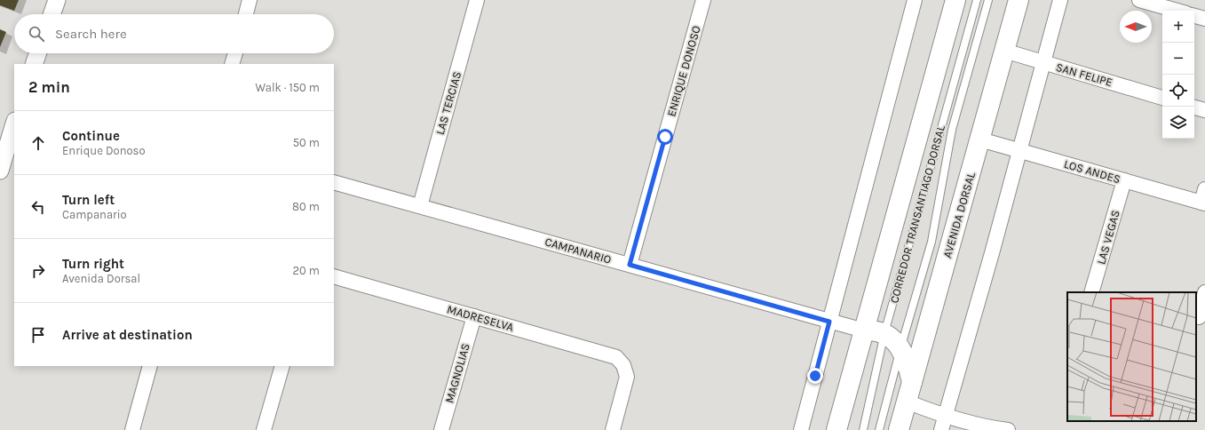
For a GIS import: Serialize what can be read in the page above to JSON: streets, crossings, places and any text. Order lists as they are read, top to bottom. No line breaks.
{"streets":{"main road":["AVENIDA DORSAL"],"street":["ENRIQUE DONOSO","SAN FELIPE","LAS TERCIAS","LOS ANDES","LAS VEGAS","CAMPANARIO","MADRESELVA","MAGNOLIAS"],"lane":["CORREDOR TRANSANTIAGO DORSAL"]},"crossings":[["ENRIQUE DONOSO","CAMPANARIO"],["SAN FELIPE","AVENIDA DORSAL"],["LAS TERCIAS","CAMPANARIO"],["LOS ANDES","AVENIDA DORSAL"],["LOS ANDES","LAS VEGAS"],["MADRESELVA","MAGNOLIAS"]],"north":"left","page":{"map_buttons":["+","−"],"search":"Search here","heading":["2 min","Walk · 150 m"],"list":[["Continue","Enrique Donoso","50 m"],["Turn left","Campanario","80 m"],["Turn right","Avenida Dorsal","20 m"],"Arrive at destination"]}}
